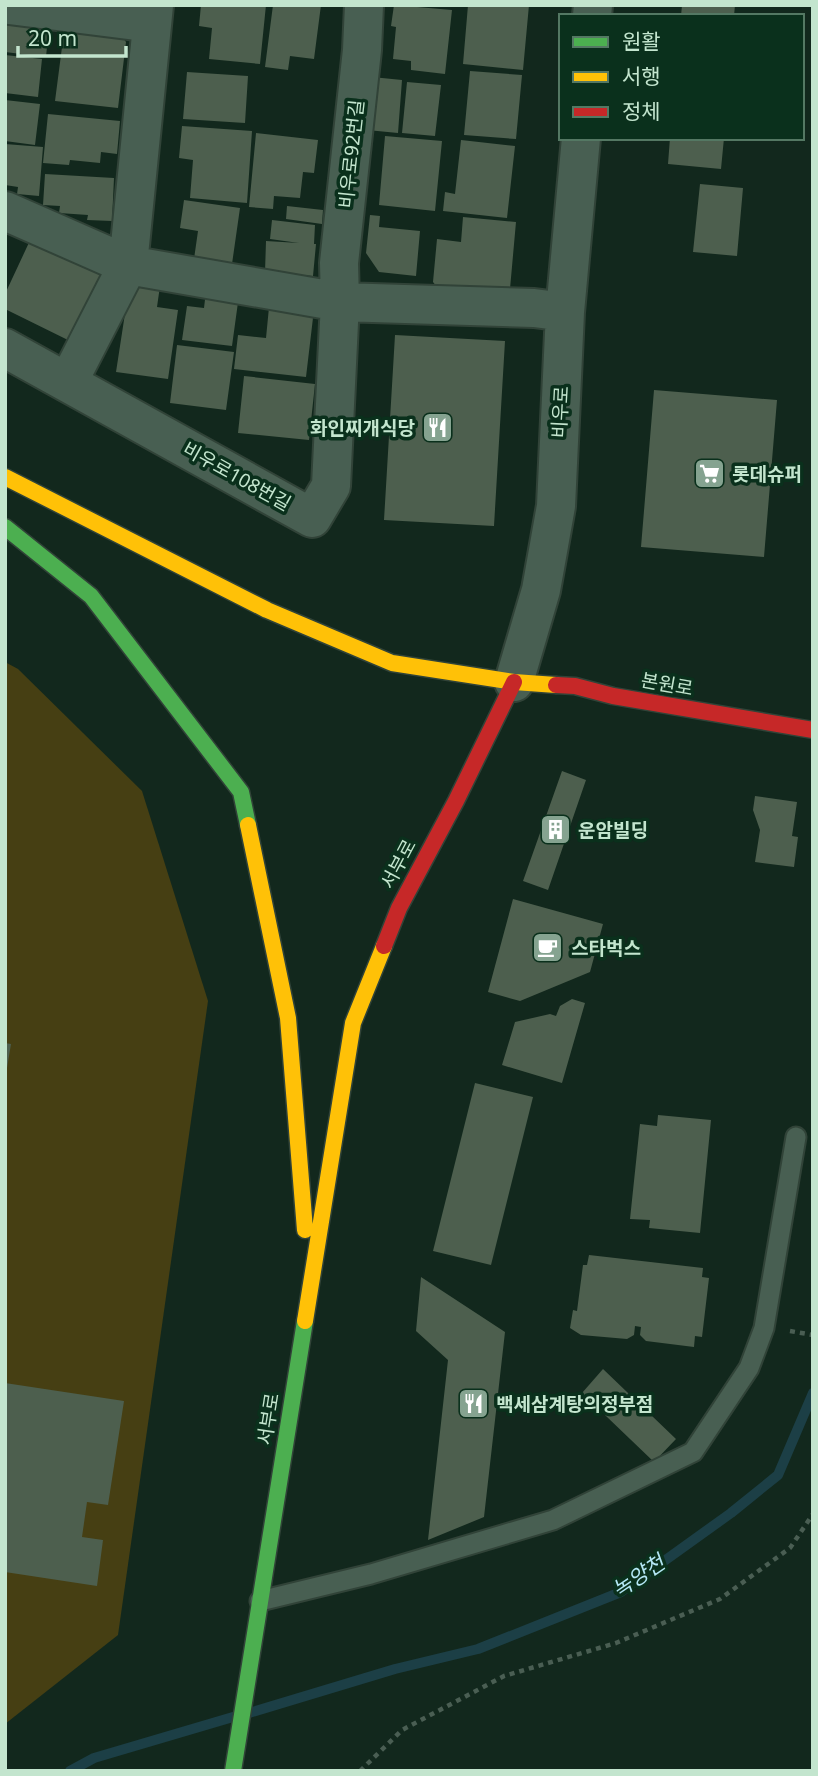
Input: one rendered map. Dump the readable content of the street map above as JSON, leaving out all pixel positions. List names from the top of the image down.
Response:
{
  "streets": {
    "street": [
      "비우로92번길",
      "비우로",
      "비우로108번길",
      "본원로",
      "서부로"
    ]
  },
  "crossings": [
    ["비우로92번길", "비우로108번길"],
    ["비우로", "본원로"],
    ["비우로", "서부로"],
    ["본원로", "서부로"]
  ],
  "water": ["녹양천"],
  "places": {
    "restaurant": ["화인찌개식당", "백세삼계탕의정부점"],
    "supermarket": ["롯데슈퍼"],
    "building": ["운암빌딩"],
    "cafe": ["스타벅스"]
  },
  "legend": ["원활", "서행", "정체"],
  "scale_bar": "20 m"
}
